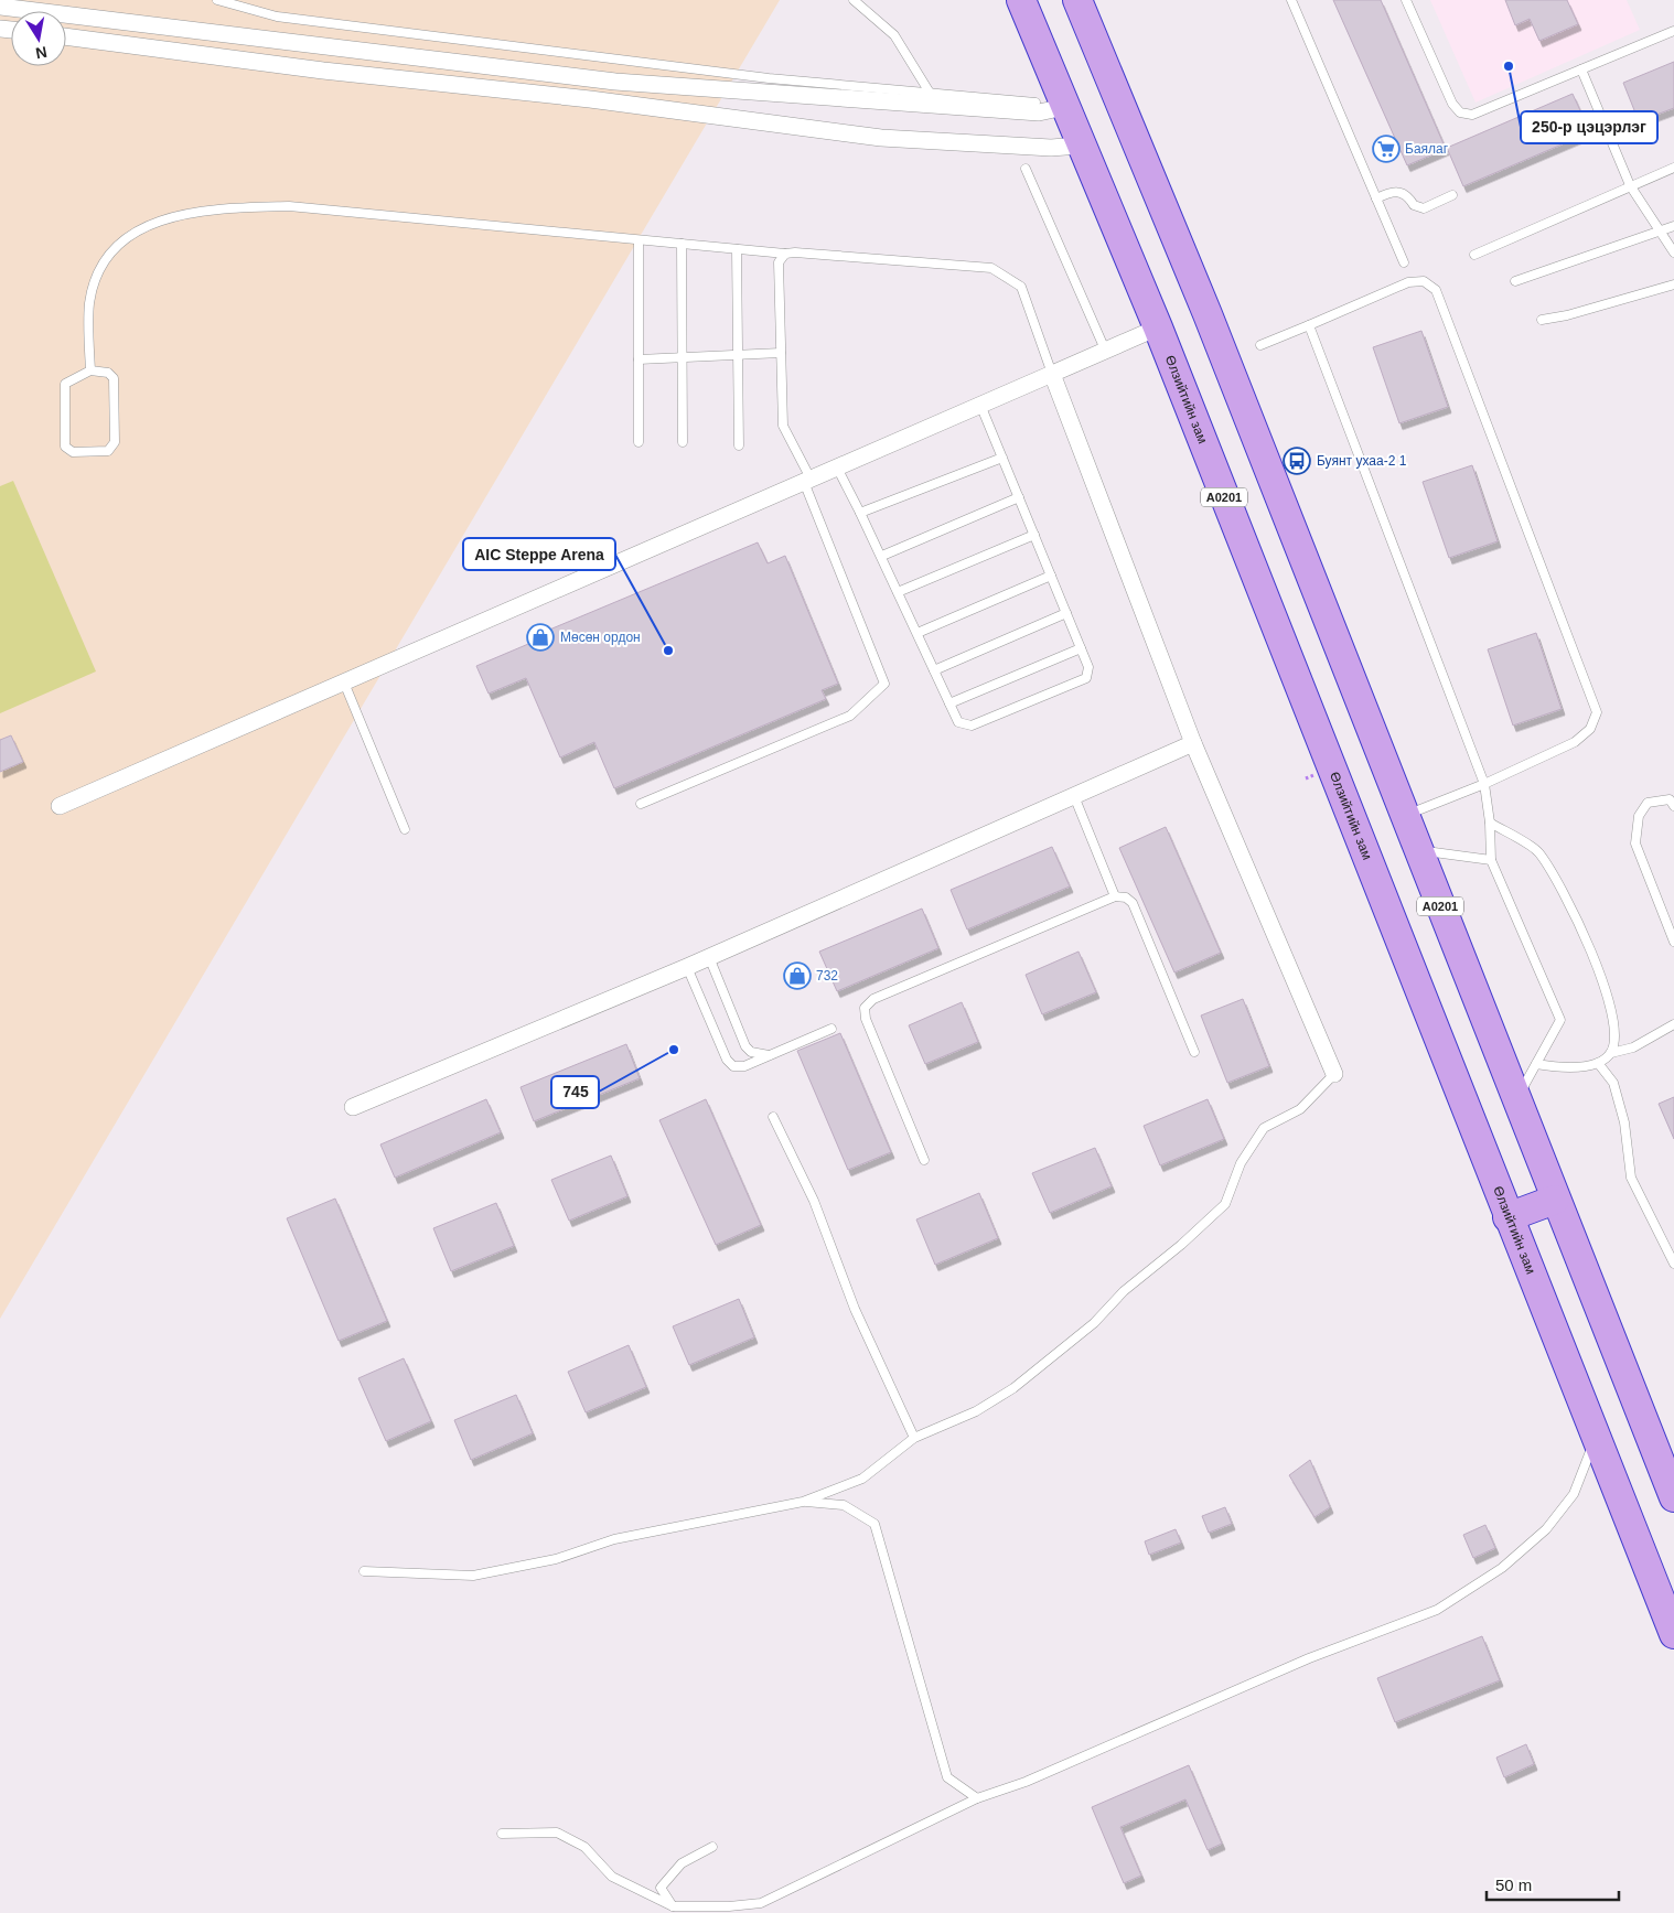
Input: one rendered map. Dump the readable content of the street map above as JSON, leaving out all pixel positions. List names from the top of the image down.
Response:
{
  "streets": {
    "highway": ["Өлзийтийн зам", "A0201"]
  },
  "places": {
    "other": ["250-р цэцэрлэг", "AIC Steppe Arena", "745"],
    "supermarket": ["Баялаг"],
    "bus stop": ["Буянт ухаа-2 1"],
    "shop": ["Мөсөн ордон", "732"]
  },
  "scale_bar": "50 m",
  "north": "bottom"
}
